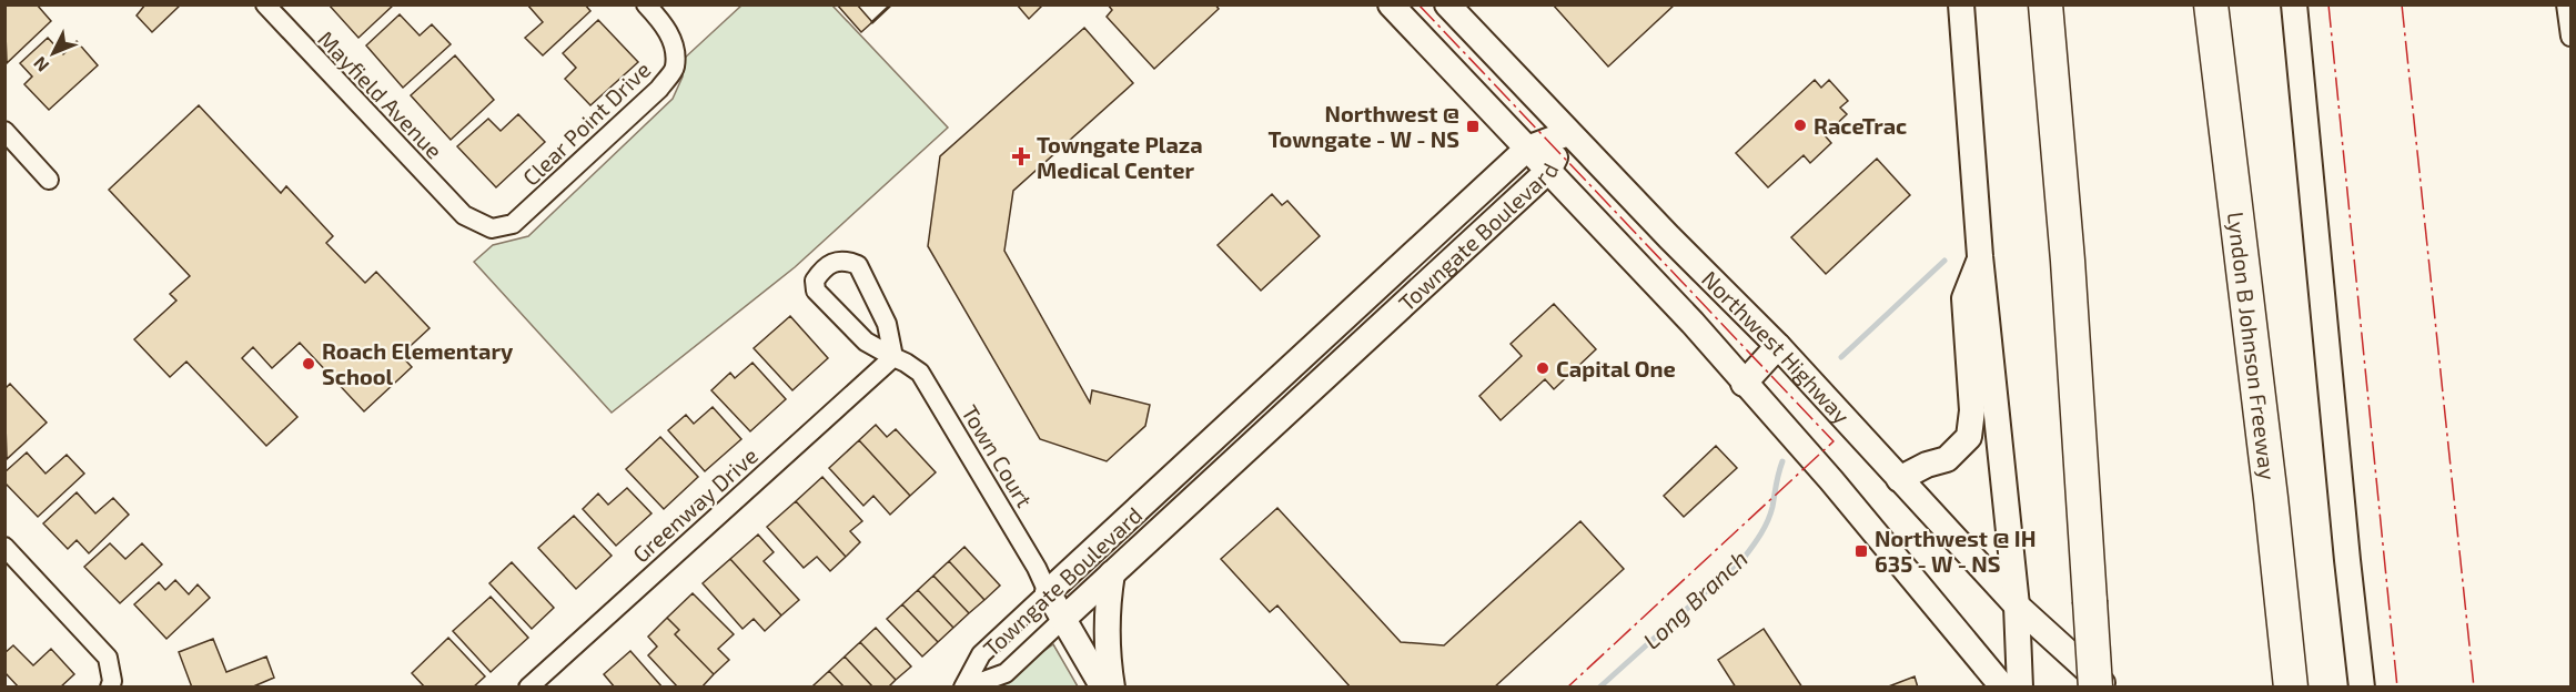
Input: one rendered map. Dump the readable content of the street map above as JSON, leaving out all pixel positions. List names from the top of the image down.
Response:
{
  "streets": {
    "highway": ["Lyndon B Johnson Freeway"],
    "main road": ["Towngate Boulevard", "Northwest Highway"],
    "street": [
      "Mayfield Avenue",
      "Clear Point Drive",
      "Town Court",
      "Greenway Drive"
    ]
  },
  "crossings": [
    ["Mayfield Avenue", "Clear Point Drive"],
    ["Towngate Boulevard", "Northwest Highway"],
    ["Towngate Boulevard", "Town Court"],
    ["Town Court", "Greenway Drive"]
  ],
  "water": ["Long Branch"],
  "places": {
    "other": ["RaceTrac", "Roach Elementary School", "Capital One"],
    "transit": ["Northwest @ Towngate - W - NS", "Northwest @ IH 635 - W - NS"],
    "health": ["Towngate Plaza Medical Center"]
  },
  "north": "bottom left"
}
